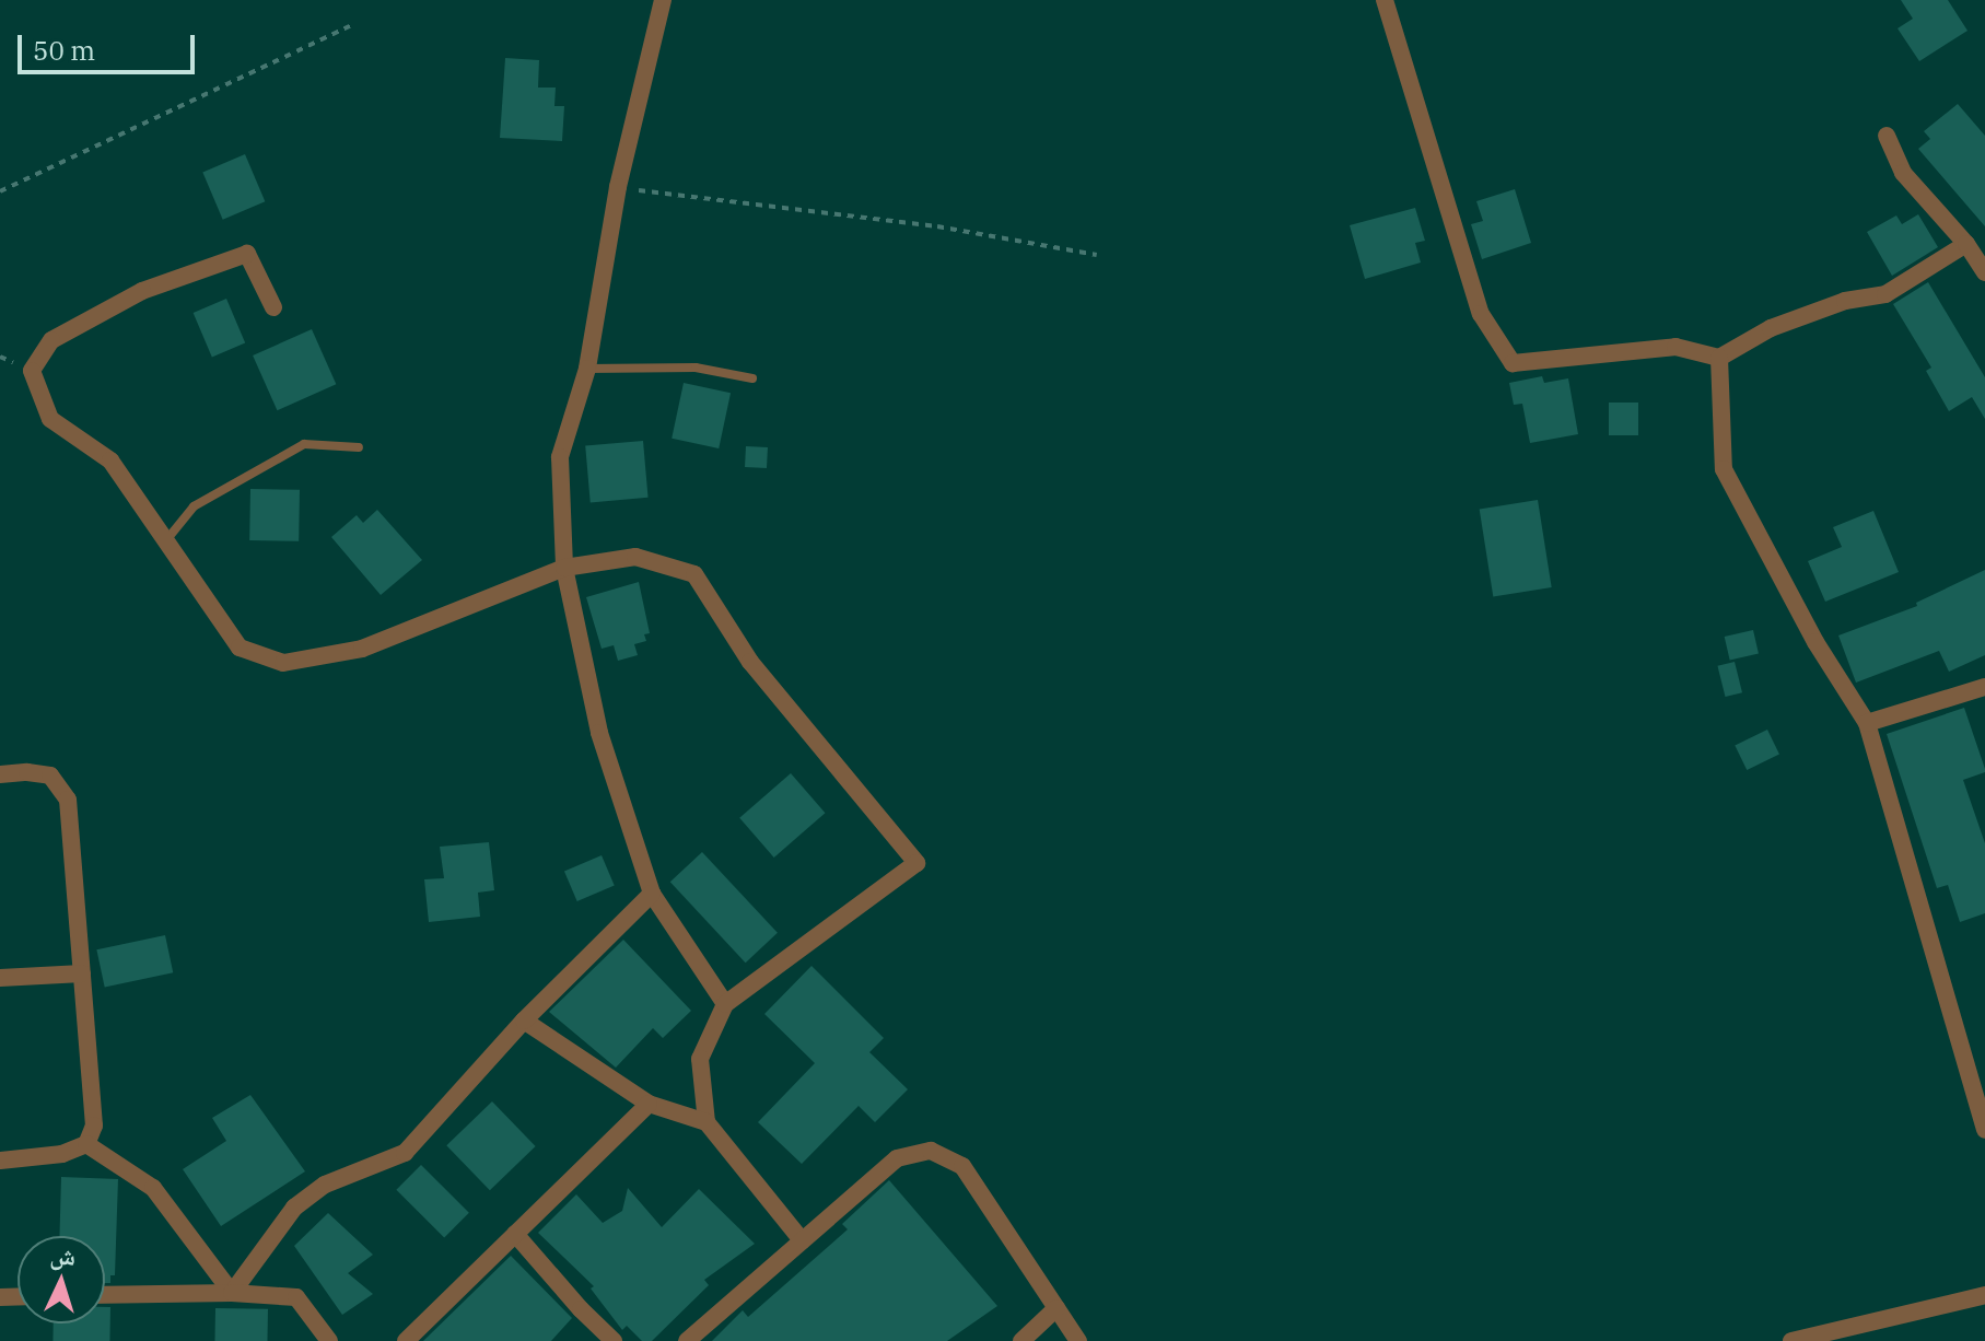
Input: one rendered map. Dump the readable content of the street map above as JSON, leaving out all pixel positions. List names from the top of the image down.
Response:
{
  "scale_bar": "50 m",
  "north": "top"
}
